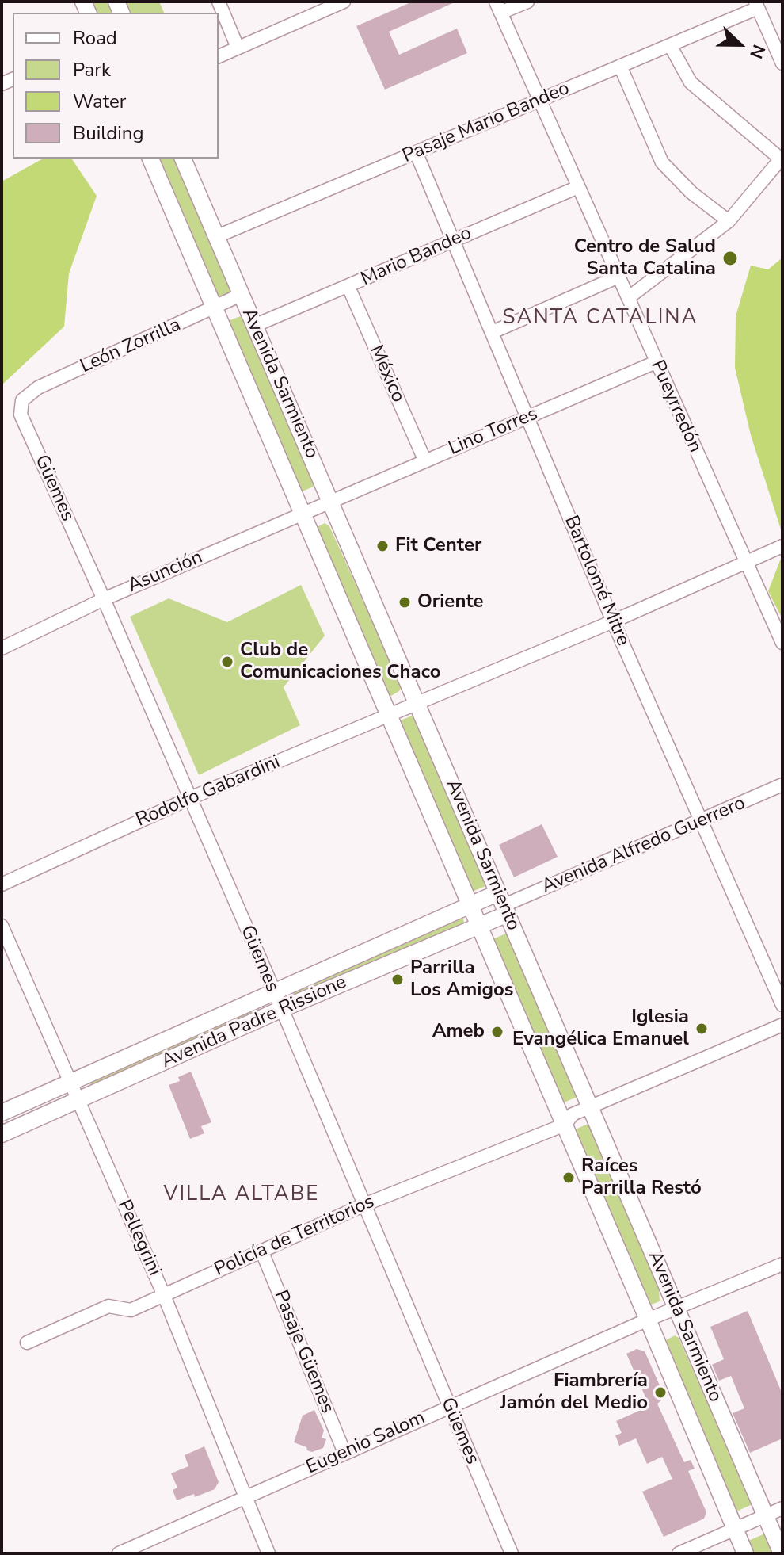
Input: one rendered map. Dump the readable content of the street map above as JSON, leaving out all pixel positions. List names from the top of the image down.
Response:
{
  "streets": {
    "main road": ["Avenida Sarmiento", "Avenida Padre Rissione"],
    "street": [
      "Pasaje Mario Bandeo",
      "Mario Bandeo",
      "León Zorrilla",
      "México",
      "Pueyrredón",
      "Lino Torres",
      "Güemes",
      "Asunción",
      "Bartolomé Mitre",
      "Rodolfo Gabardini",
      "Avenida Alfredo Guerrero",
      "Policía de Territorios",
      "Pellegrini",
      "Pasaje Güemes",
      "Eugenio Salom"
    ]
  },
  "crossings": [
    ["Pasaje Mario Bandeo", "Avenida Sarmiento"],
    ["Pasaje Mario Bandeo", "Pueyrredón"],
    ["Pasaje Mario Bandeo", "Bartolomé Mitre"],
    ["Mario Bandeo", "México"],
    ["Mario Bandeo", "Avenida Sarmiento"],
    ["Mario Bandeo", "Pueyrredón"],
    ["Mario Bandeo", "Bartolomé Mitre"],
    ["León Zorrilla", "Avenida Sarmiento"],
    ["León Zorrilla", "Güemes"],
    ["México", "Lino Torres"],
    ["Avenida Sarmiento", "Lino Torres"],
    ["Avenida Sarmiento", "Asunción"],
    ["Avenida Sarmiento", "Rodolfo Gabardini"],
    ["Avenida Sarmiento", "Avenida Alfredo Guerrero"],
    ["Avenida Sarmiento", "Avenida Padre Rissione"],
    ["Avenida Sarmiento", "Policía de Territorios"],
    ["Avenida Sarmiento", "Eugenio Salom"],
    ["Pueyrredón", "Lino Torres"],
    ["Pueyrredón", "Rodolfo Gabardini"],
    ["Lino Torres", "Asunción"],
    ["Lino Torres", "Bartolomé Mitre"],
    ["Güemes", "Asunción"],
    ["Güemes", "Rodolfo Gabardini"],
    ["Güemes", "Avenida Padre Rissione"],
    ["Güemes", "Policía de Territorios"],
    ["Güemes", "Eugenio Salom"],
    ["Bartolomé Mitre", "Rodolfo Gabardini"],
    ["Bartolomé Mitre", "Avenida Alfredo Guerrero"],
    ["Avenida Alfredo Guerrero", "Avenida Padre Rissione"],
    ["Avenida Padre Rissione", "Pellegrini"],
    ["Policía de Territorios", "Pellegrini"],
    ["Policía de Territorios", "Pasaje Güemes"],
    ["Pellegrini", "Eugenio Salom"],
    ["Pasaje Güemes", "Eugenio Salom"]
  ],
  "districts": ["SANTA CATALINA", "VILLA ALTABE"],
  "places": [
    "Centro de Salud Santa Catalina",
    "Fit Center",
    "Oriente",
    "Club de Comunicaciones Chaco",
    "Parrilla Los Amigos",
    "Iglesia Evangélica Emanuel",
    "Ameb",
    "Raíces Parrilla Restó",
    "Fiambrería Jamón del Medio"
  ],
  "legend": [
    "Road",
    "Park",
    "Water",
    "Building"
  ],
  "north": "right"
}
